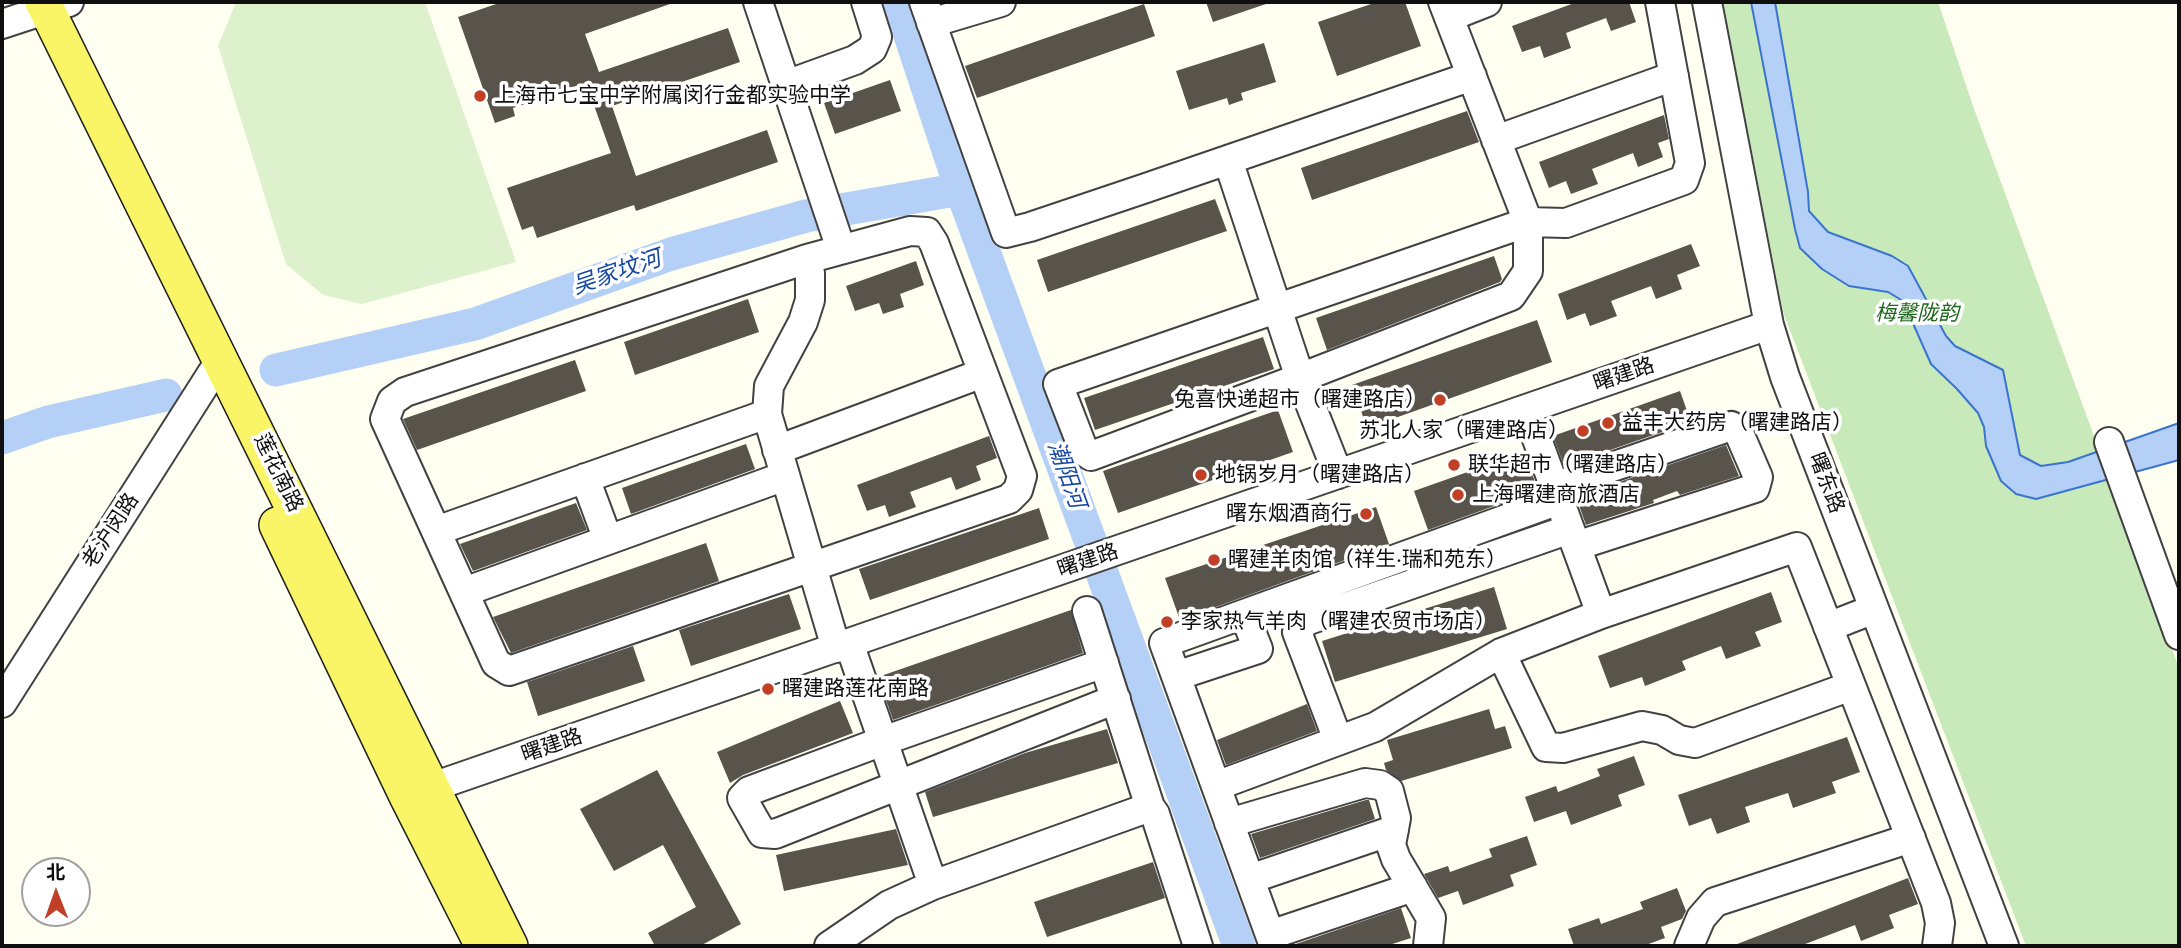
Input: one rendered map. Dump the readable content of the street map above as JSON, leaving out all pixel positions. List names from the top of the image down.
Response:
{
  "streets": {
    "main road": ["莲花南路"],
    "street": ["曙建路", "曙东路", "老沪闵路"]
  },
  "crossings": [
    ["曙建路", "莲花南路"],
    ["曙建路", "曙东路"],
    ["莲花南路", "老沪闵路"]
  ],
  "water": ["吴家坟河", "潮阳河"],
  "parks": ["梅馨陇韵"],
  "places": [
    "上海市七宝中学附属闵行金都实验中学",
    "兔喜快递超市（曙建路店）",
    "益丰大药房（曙建路店）",
    "苏北人家（曙建路店）",
    "联华超市（曙建路店）",
    "地锅岁月（曙建路店）",
    "上海曙建商旅酒店",
    "曙东烟酒商行",
    "曙建羊肉馆（祥生·瑞和苑东）",
    "李家热气羊肉（曙建农贸市场店）",
    "曙建路莲花南路"
  ],
  "north": "top"
}
